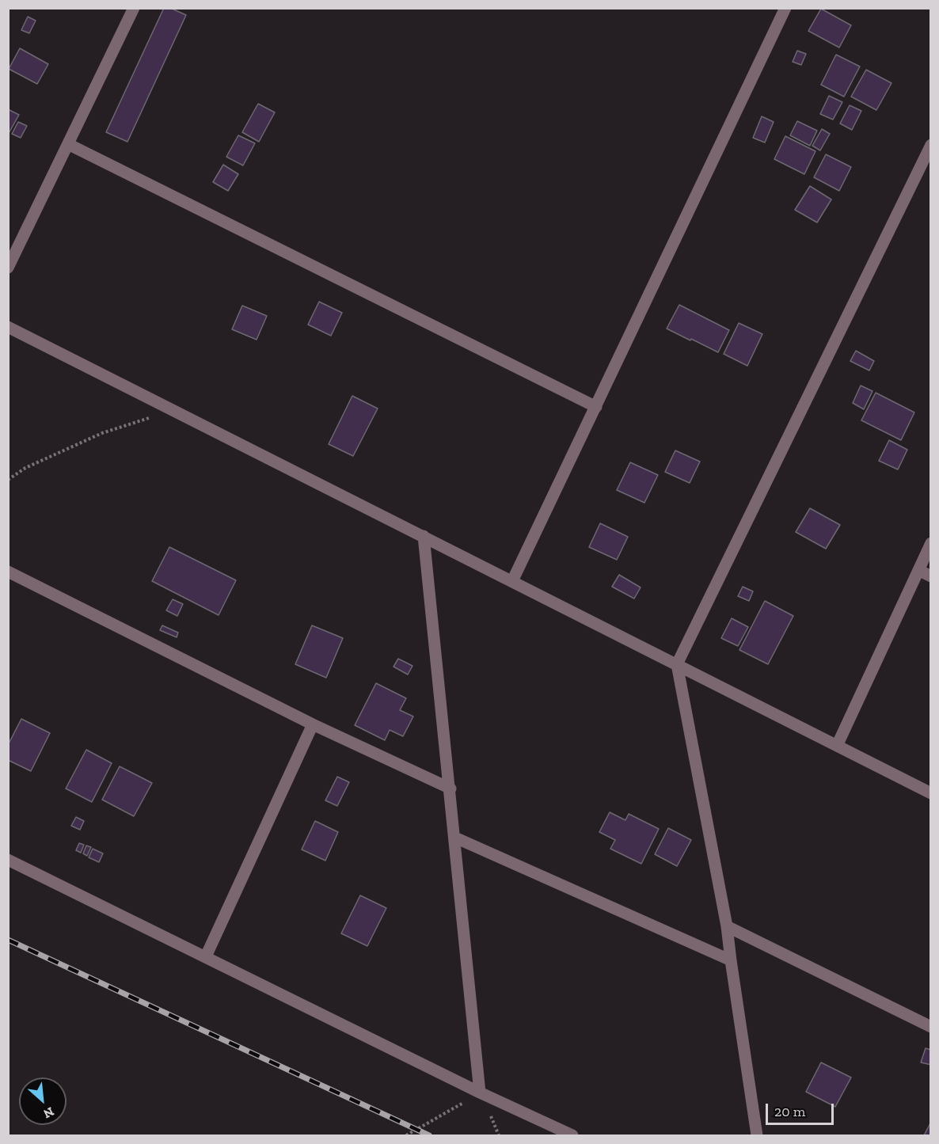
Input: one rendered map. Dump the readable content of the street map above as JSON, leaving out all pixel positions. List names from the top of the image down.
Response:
{
  "scale_bar": "20 m",
  "north": "bottom right"
}
